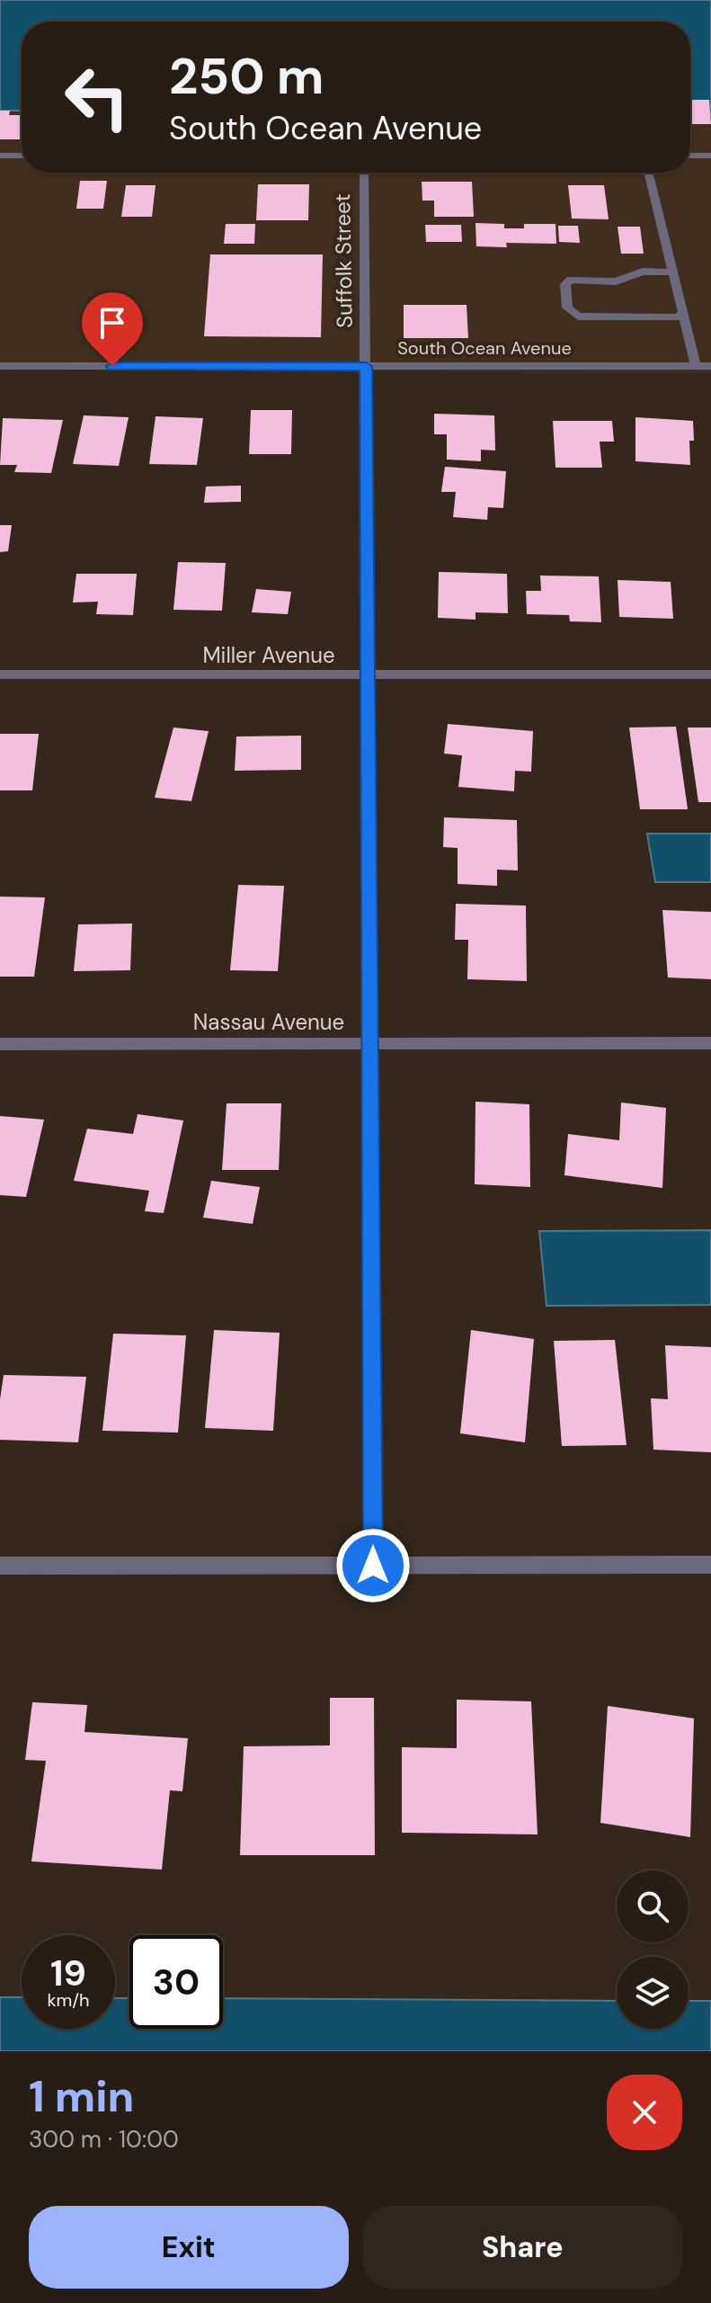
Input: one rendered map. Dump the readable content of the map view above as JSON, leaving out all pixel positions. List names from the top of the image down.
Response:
{
  "streets": {
    "street": [
      "Suffolk Street",
      "South Ocean Avenue",
      "Miller Avenue",
      "Nassau Avenue"
    ]
  },
  "crossings": [
    ["Suffolk Street", "South Ocean Avenue"],
    ["Suffolk Street", "Miller Avenue"],
    ["Suffolk Street", "Nassau Avenue"]
  ],
  "page": {
    "turn": ["250 m", "South Ocean Avenue"],
    "speed": "19 km/h",
    "limit": "30",
    "heading": ["1 min", "300 m · 10:00"],
    "buttons": ["Exit", "Share"]
  }
}
